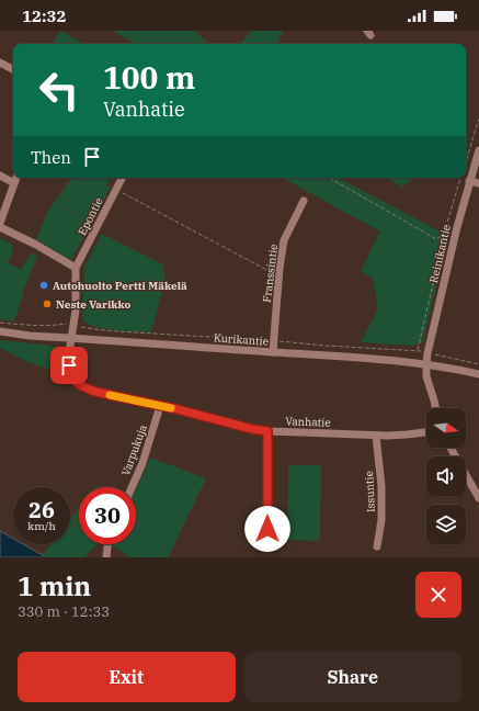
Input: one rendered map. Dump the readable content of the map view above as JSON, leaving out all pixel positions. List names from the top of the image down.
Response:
{
  "streets": {
    "street": [
      "Epontie",
      "Reinikantie",
      "Franssintie",
      "Kurikantie",
      "Vanhatie",
      "Varpukuja",
      "Issuntie"
    ]
  },
  "crossings": [
    ["Epontie", "Vanhatie"],
    ["Reinikantie", "Kurikantie"],
    ["Franssintie", "Kurikantie"],
    ["Kurikantie", "Vanhatie"],
    ["Vanhatie", "Varpukuja"],
    ["Vanhatie", "Issuntie"]
  ],
  "places": ["Autohuolto Pertti Mäkelä", "Neste Varikko"],
  "north": "right",
  "page": {
    "status": "12:32",
    "turn": ["100 m", "Vanhatie"],
    "then": "Then",
    "speed": "26 km/h",
    "limit": "30",
    "heading": ["1 min", "330 m · 12:33"],
    "buttons": ["Exit", "Share"]
  }
}
